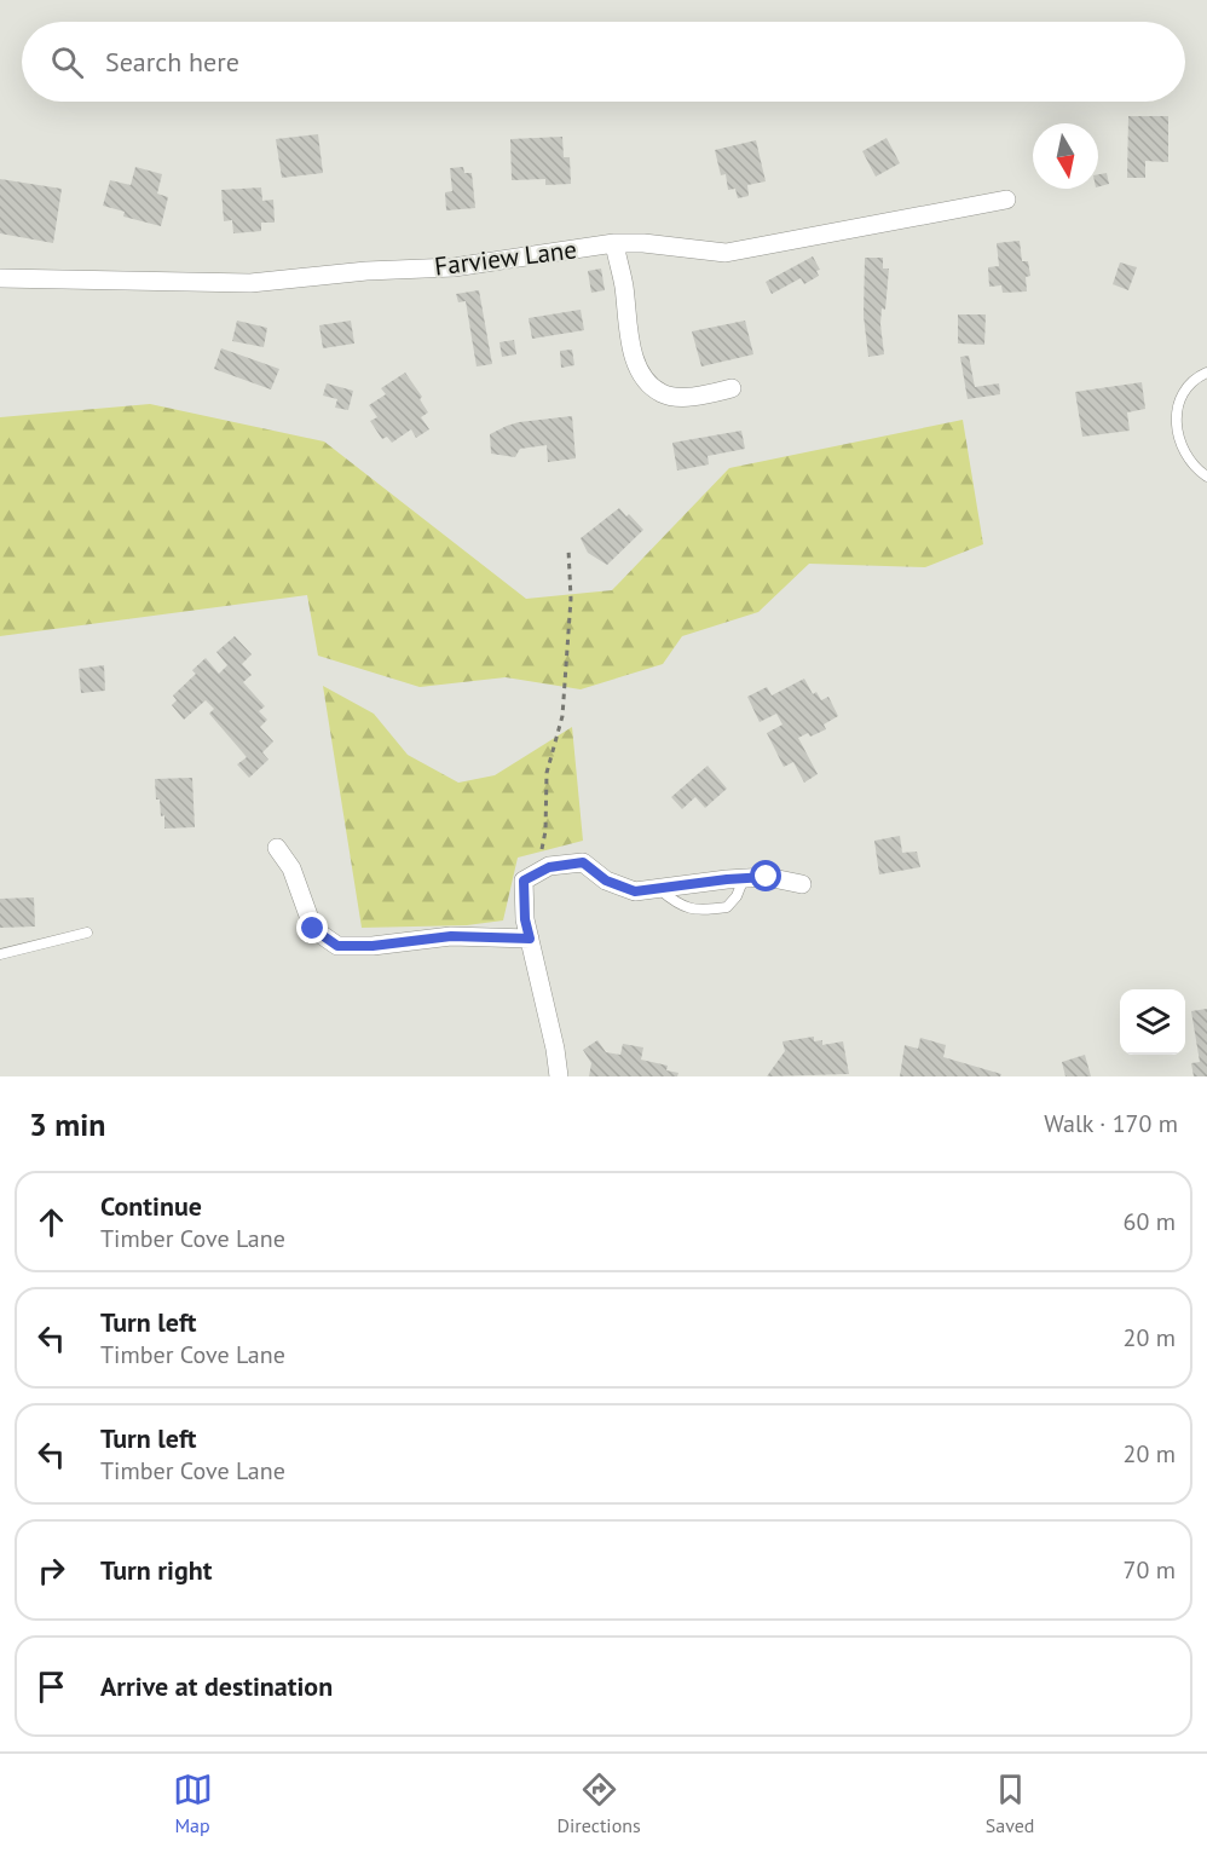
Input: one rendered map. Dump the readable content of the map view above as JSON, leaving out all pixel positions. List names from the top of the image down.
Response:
{
  "streets": {
    "street": ["Farview Lane"]
  },
  "north": "bottom",
  "page": {
    "search": "Search here",
    "heading": ["3 min", "Walk · 170 m"],
    "list": [
      ["Continue", "Timber Cove Lane", "60 m"],
      ["Turn left", "Timber Cove Lane", "20 m"],
      ["Turn left", "Timber Cove Lane", "20 m"],
      ["Turn right", "70 m"],
      "Arrive at destination"
    ],
    "nav": ["Map", "Directions", "Saved"]
  }
}
